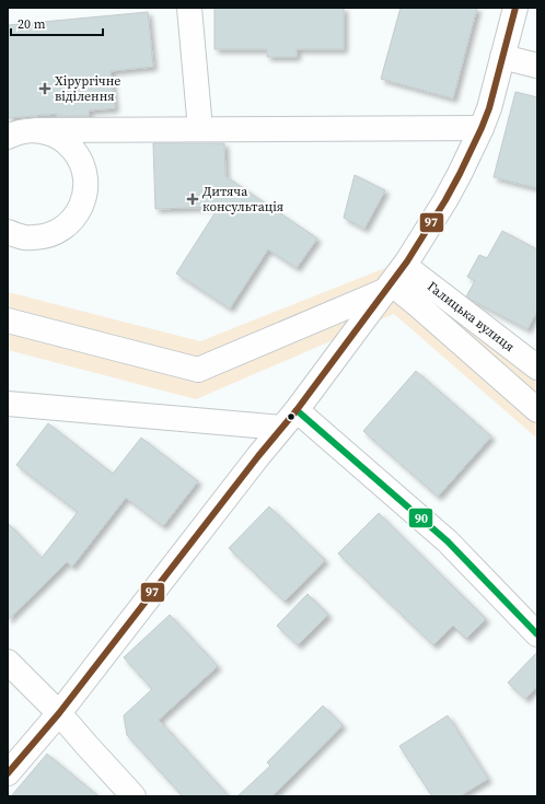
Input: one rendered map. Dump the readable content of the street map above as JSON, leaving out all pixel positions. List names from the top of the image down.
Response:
{
  "streets": {
    "street": ["Галицька вулиця"]
  },
  "places": {
    "health": ["Хірургічне віділення", "Дитяча консультація"]
  },
  "lines": ["transit line 97", "transit line 90"],
  "scale_bar": "20 m"
}
